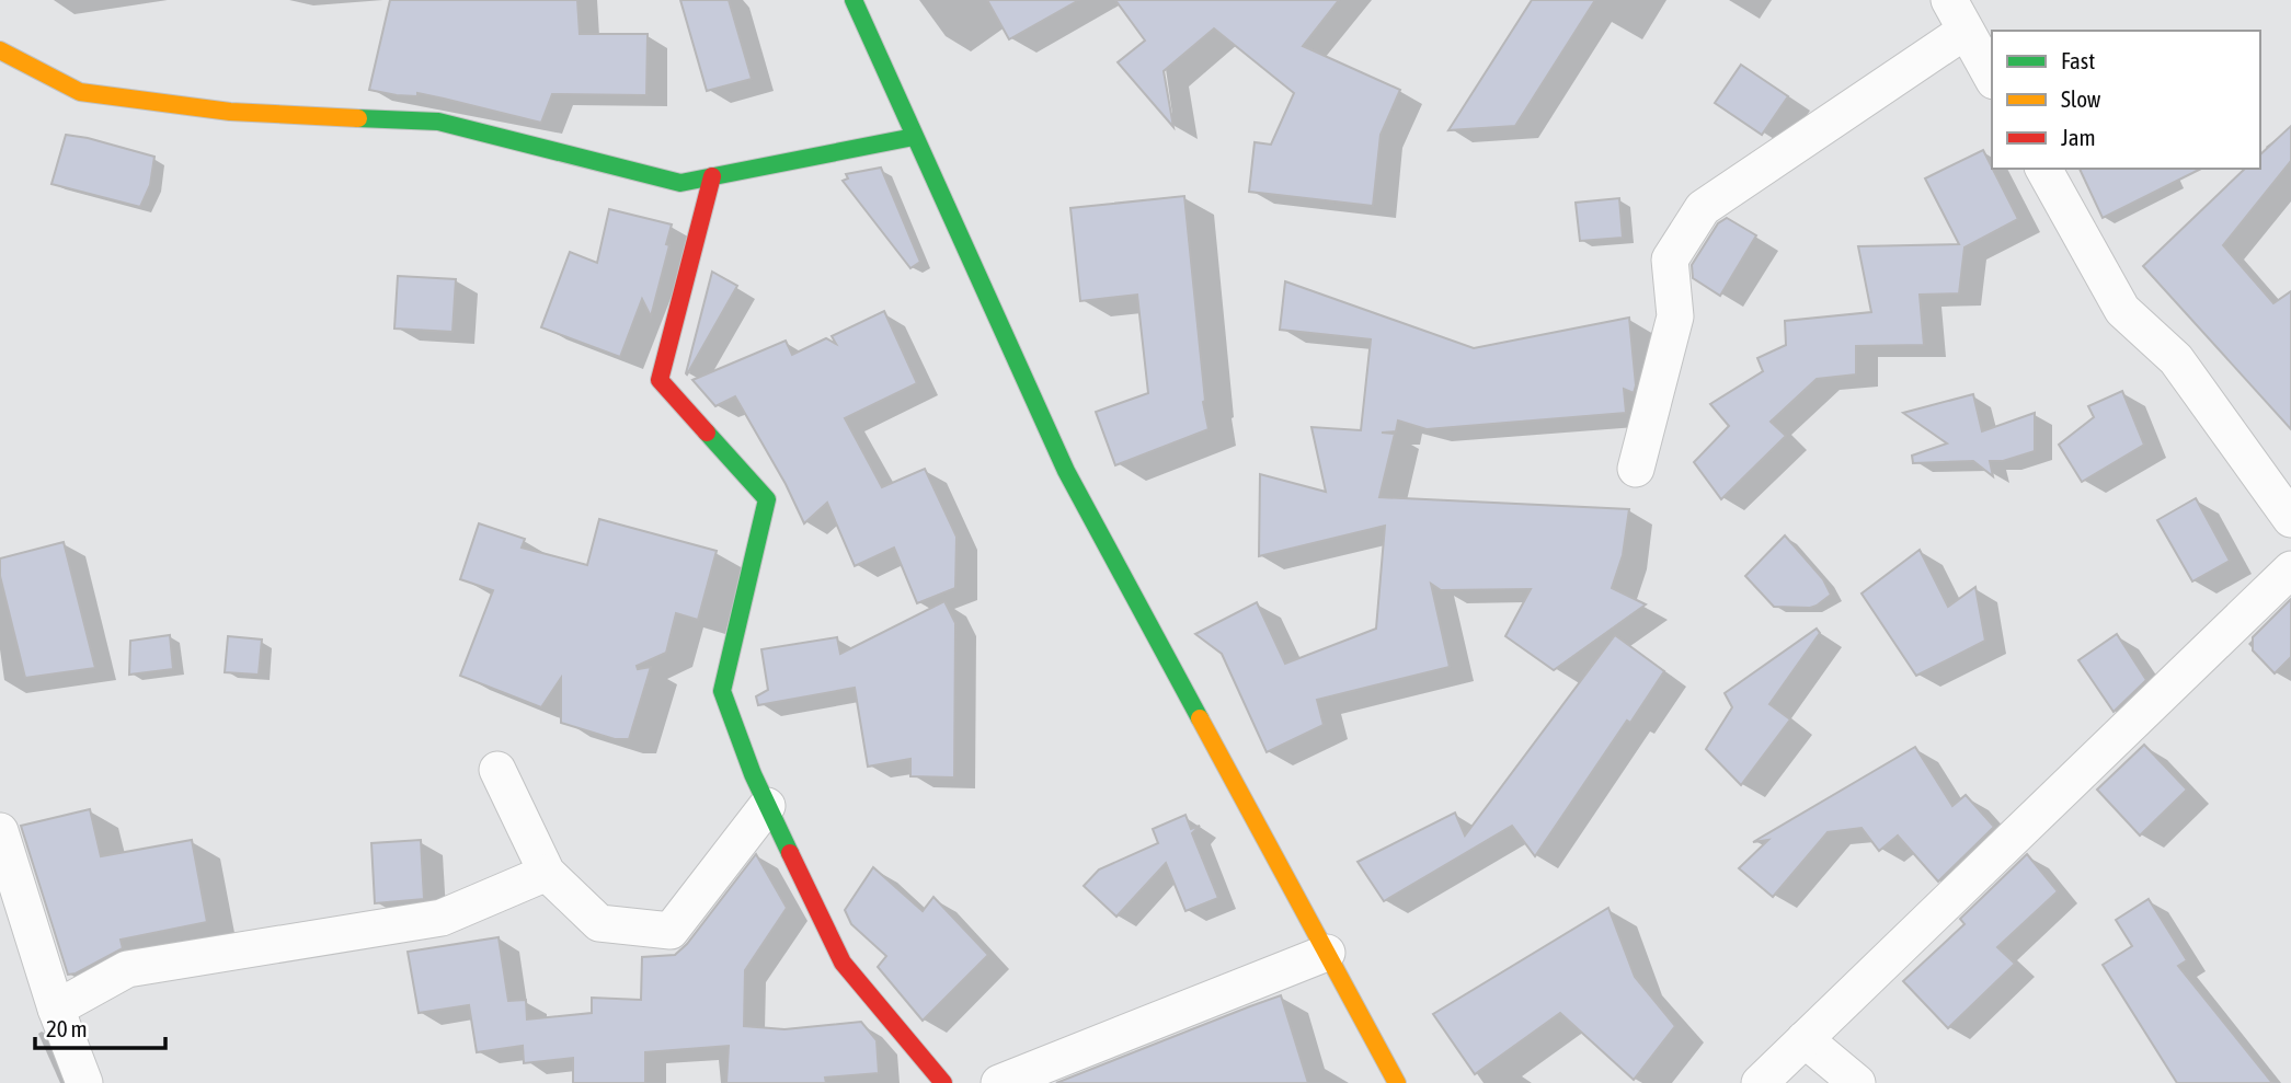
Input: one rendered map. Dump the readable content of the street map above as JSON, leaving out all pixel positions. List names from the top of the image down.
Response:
{
  "legend": ["Fast", "Slow", "Jam"],
  "scale_bar": "20 m"
}
